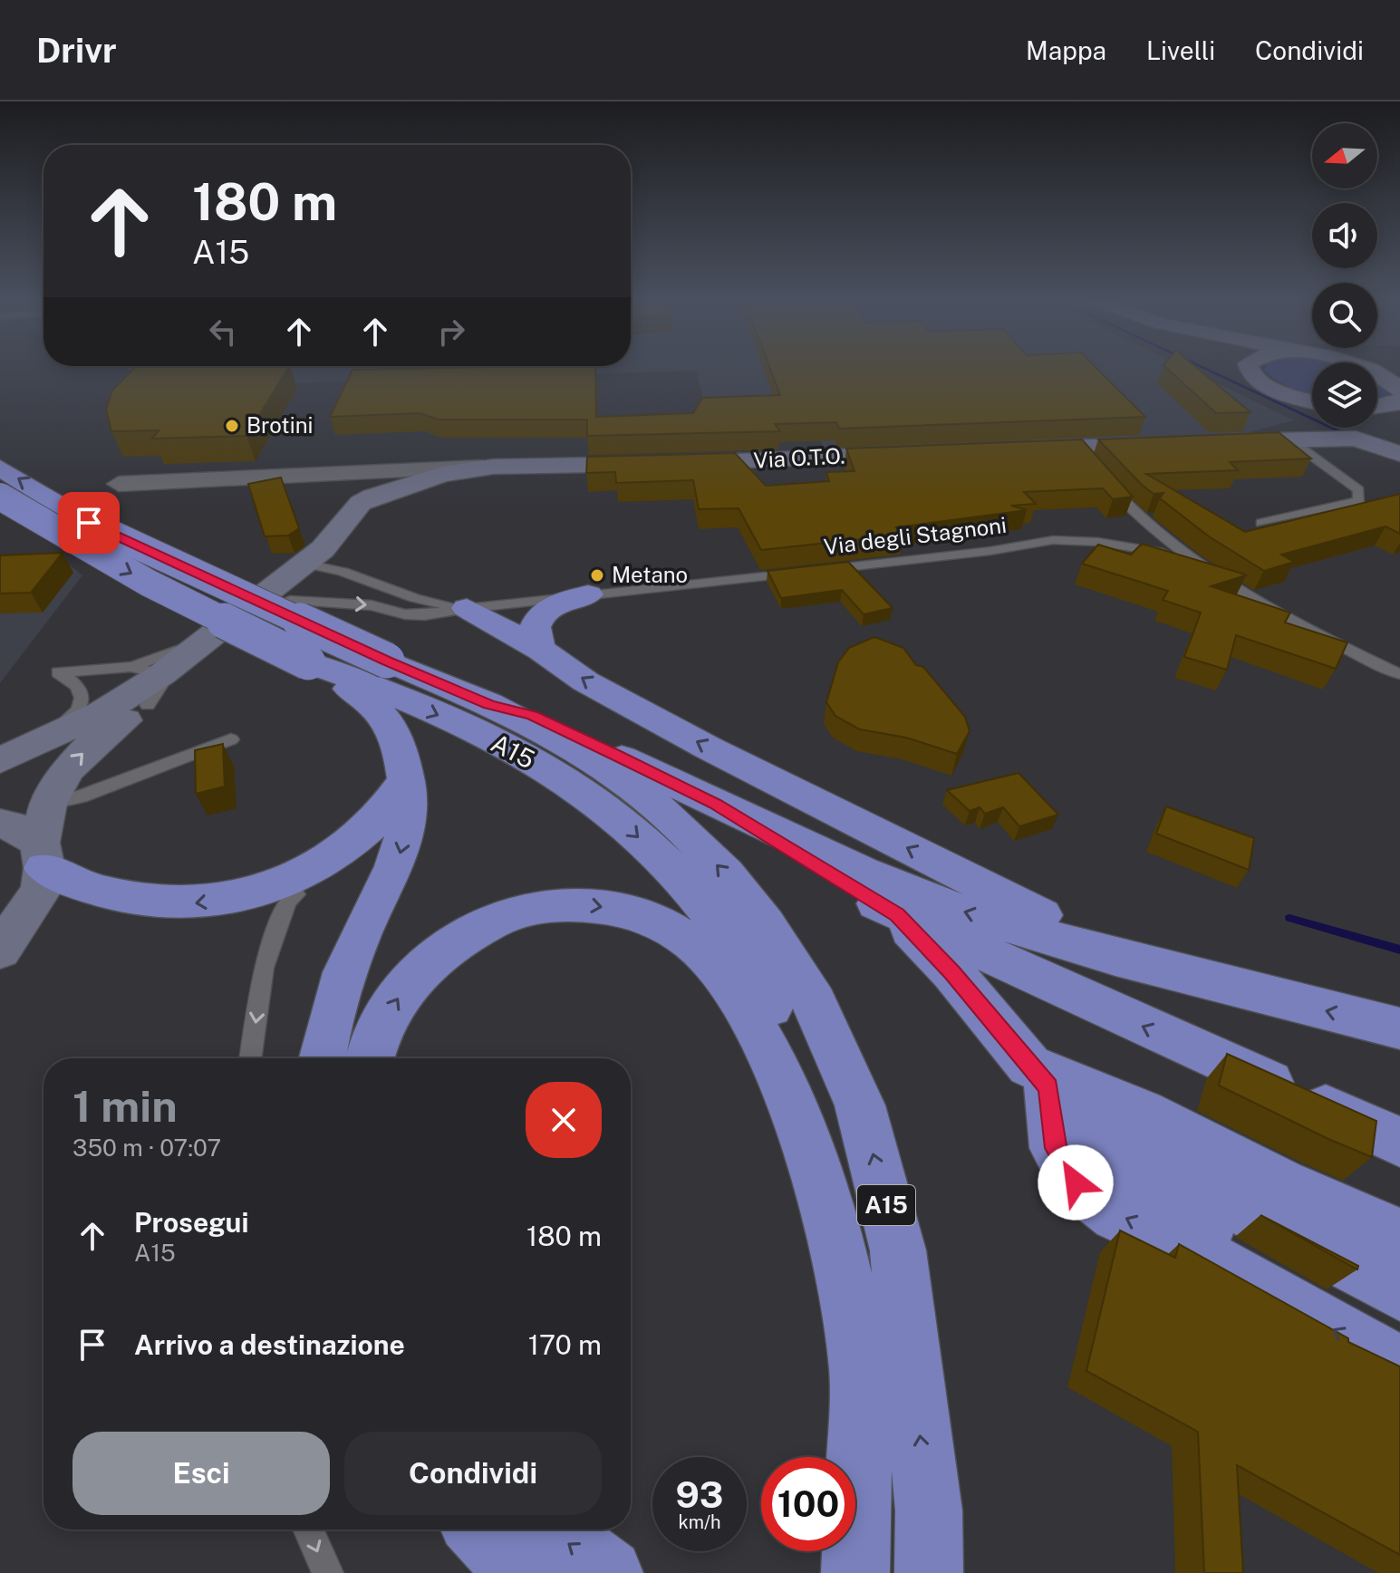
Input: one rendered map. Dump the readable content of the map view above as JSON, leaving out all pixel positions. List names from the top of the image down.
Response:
{
  "streets": {
    "highway": ["A15"],
    "street": ["Via O.T.O."],
    "lane": ["Via degli Stagnoni"]
  },
  "places": ["Brotini", "Metano"],
  "north": "left",
  "page": {
    "header": "Drivr",
    "nav": ["Mappa", "Livelli", "Condividi"],
    "turn": ["180 m", "A15"],
    "heading": ["1 min", "350 m · 07:07"],
    "list": [
      {
        "name": "Prosegui",
        "note": "A15",
        "value": "180 m"
      },
      {
        "name": "Arrivo a destinazione",
        "value": "170 m"
      }
    ],
    "buttons": ["Esci", "Condividi"],
    "speed": "93 km/h",
    "limit": "100"
  }
}
